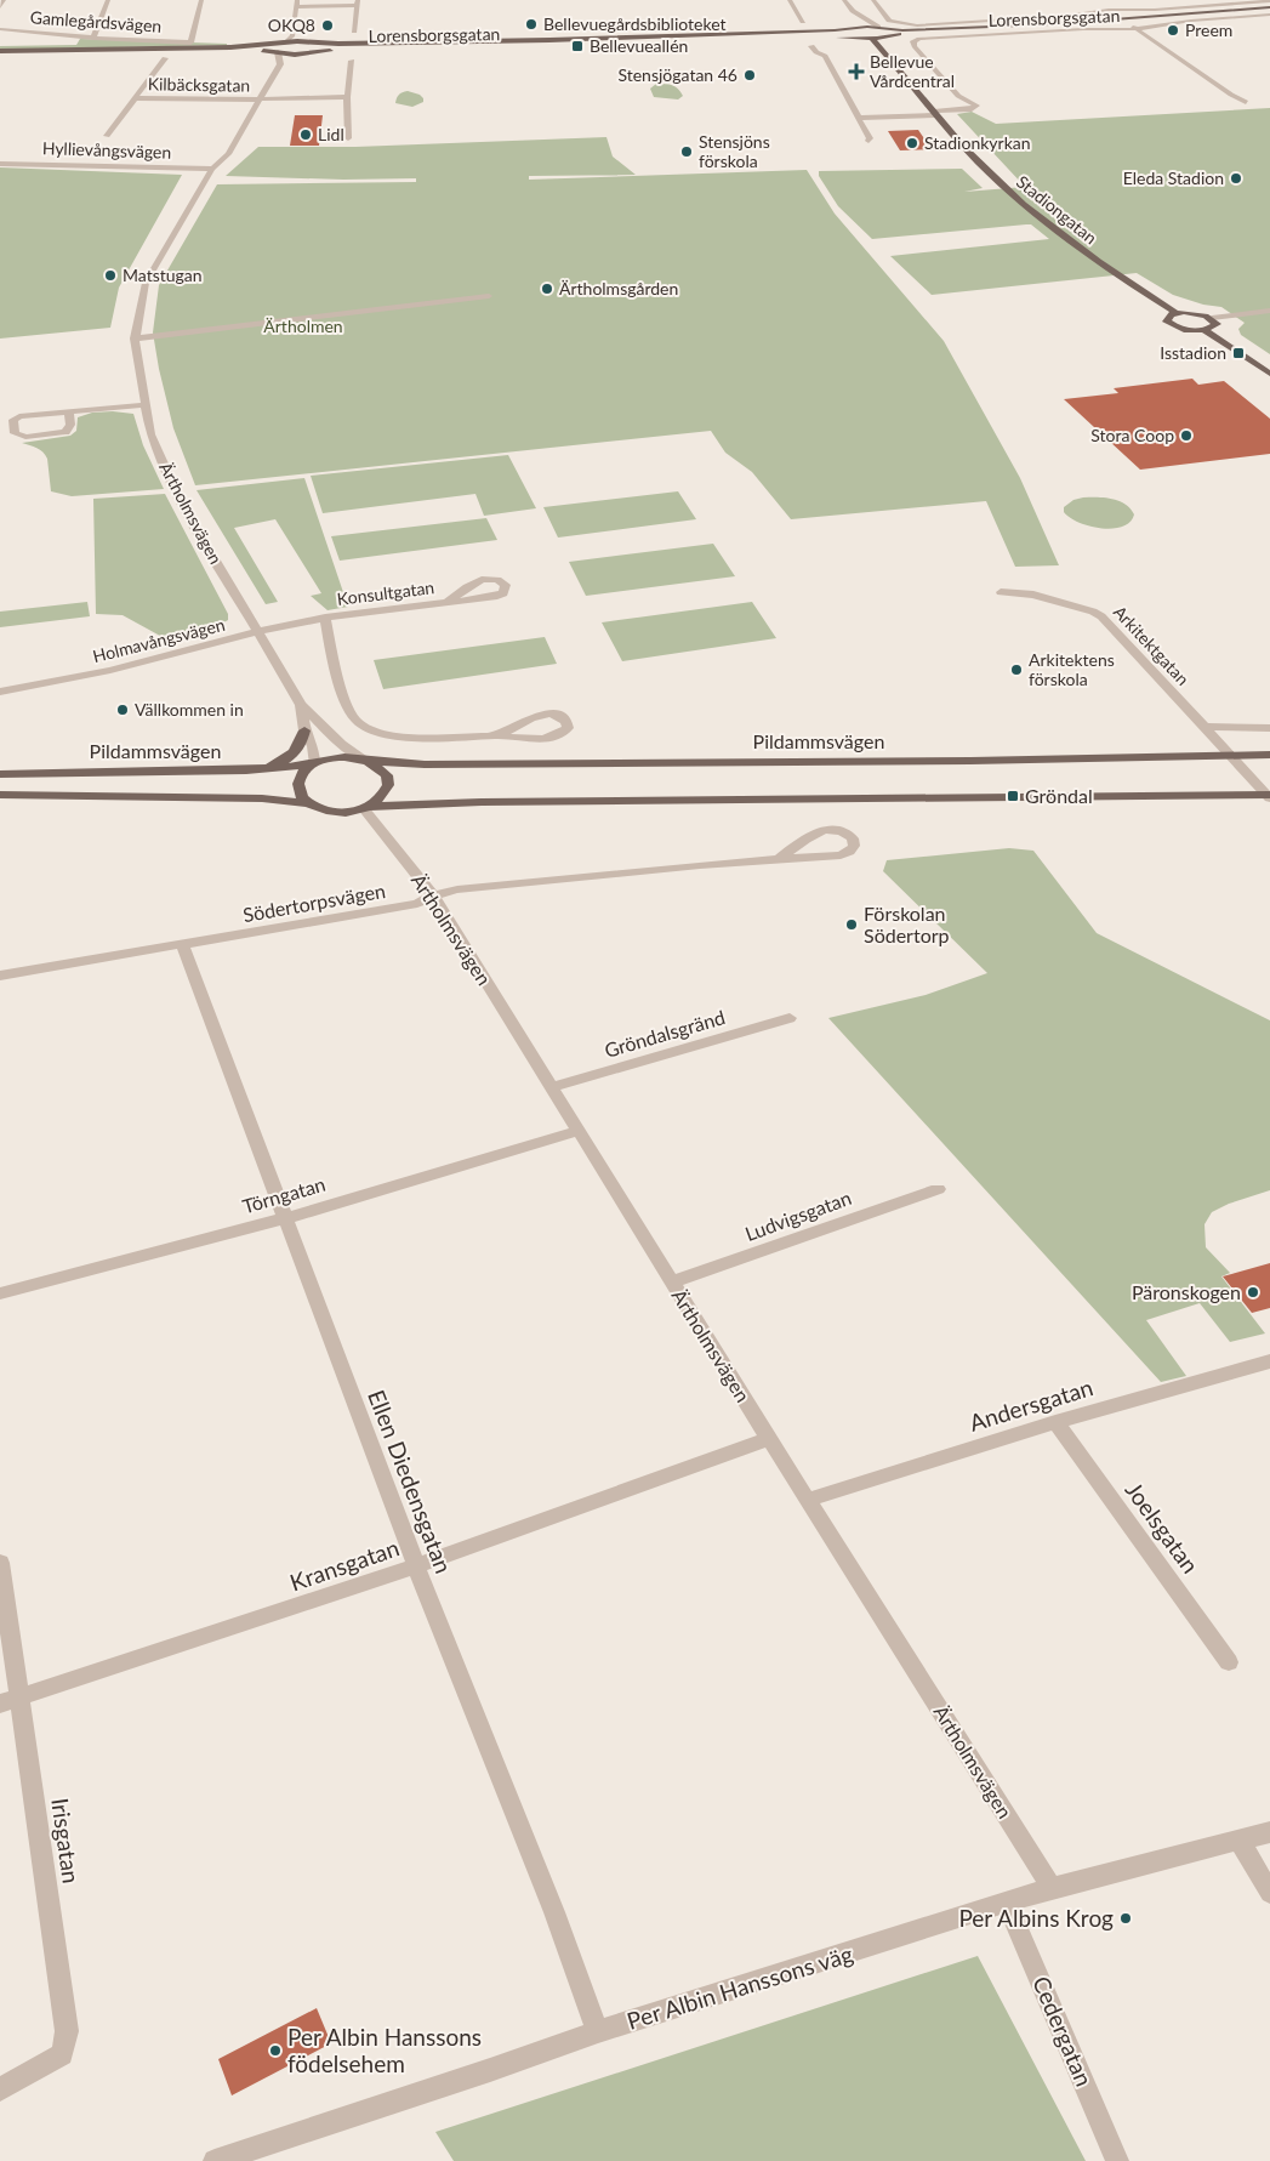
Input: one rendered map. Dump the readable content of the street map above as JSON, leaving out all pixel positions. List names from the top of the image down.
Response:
{
  "streets": {
    "main road": [
      "Lorensborgsgatan",
      "Stadiongatan",
      "Ärtholmsvägen",
      "Pildammsvägen"
    ],
    "street": [
      "Gamlegårdsvägen",
      "Kilbäcksgatan",
      "Hyllievångsvägen",
      "Konsultgatan",
      "Holmavångsvägen",
      "Arkitektgatan",
      "Södertorpsvägen",
      "Gröndalsgränd",
      "Törngatan",
      "Ludvigsgatan",
      "Andersgatan",
      "Ellen Diedensgatan",
      "Joelsgatan",
      "Kransgatan",
      "Irisgatan",
      "Per Albin Hanssons väg",
      "Cedergatan"
    ]
  },
  "crossings": [
    ["Lorensborgsgatan", "Stadiongatan"],
    ["Lorensborgsgatan", "Ärtholmsvägen"],
    ["Kilbäcksgatan", "Ärtholmsvägen"],
    ["Hyllievångsvägen", "Ärtholmsvägen"],
    ["Ärtholmsvägen", "Holmavångsvägen"],
    ["Ärtholmsvägen", "Pildammsvägen"],
    ["Ärtholmsvägen", "Södertorpsvägen"],
    ["Ärtholmsvägen", "Gröndalsgränd"],
    ["Ärtholmsvägen", "Törngatan"],
    ["Ärtholmsvägen", "Ludvigsgatan"],
    ["Ärtholmsvägen", "Andersgatan"],
    ["Ärtholmsvägen", "Kransgatan"],
    ["Ärtholmsvägen", "Per Albin Hanssons väg"],
    ["Konsultgatan", "Holmavångsvägen"],
    ["Arkitektgatan", "Pildammsvägen"],
    ["Södertorpsvägen", "Ellen Diedensgatan"],
    ["Törngatan", "Ellen Diedensgatan"],
    ["Andersgatan", "Joelsgatan"],
    ["Ellen Diedensgatan", "Kransgatan"],
    ["Ellen Diedensgatan", "Per Albin Hanssons väg"],
    ["Kransgatan", "Irisgatan"],
    ["Per Albin Hanssons väg", "Cedergatan"]
  ],
  "parks": ["Ärtholmen"],
  "places": {
    "other": [
      "Bellevuegårdsbiblioteket",
      "OKQ8",
      "Preem",
      "Stensjögatan 46",
      "Lidl",
      "Stadionkyrkan",
      "Stensjöns förskola",
      "Eleda Stadion",
      "Matstugan",
      "Ärtholmsgården",
      "Stora Coop",
      "Arkitektens förskola",
      "Vällkommen in",
      "Förskolan Södertorp",
      "Päronskogen",
      "Per Albins Krog",
      "Per Albin Hanssons födelsehem"
    ],
    "transit": ["Bellevueallén", "Isstadion", "Gröndal"],
    "health": ["Bellevue Vårdcentral"]
  }
}
